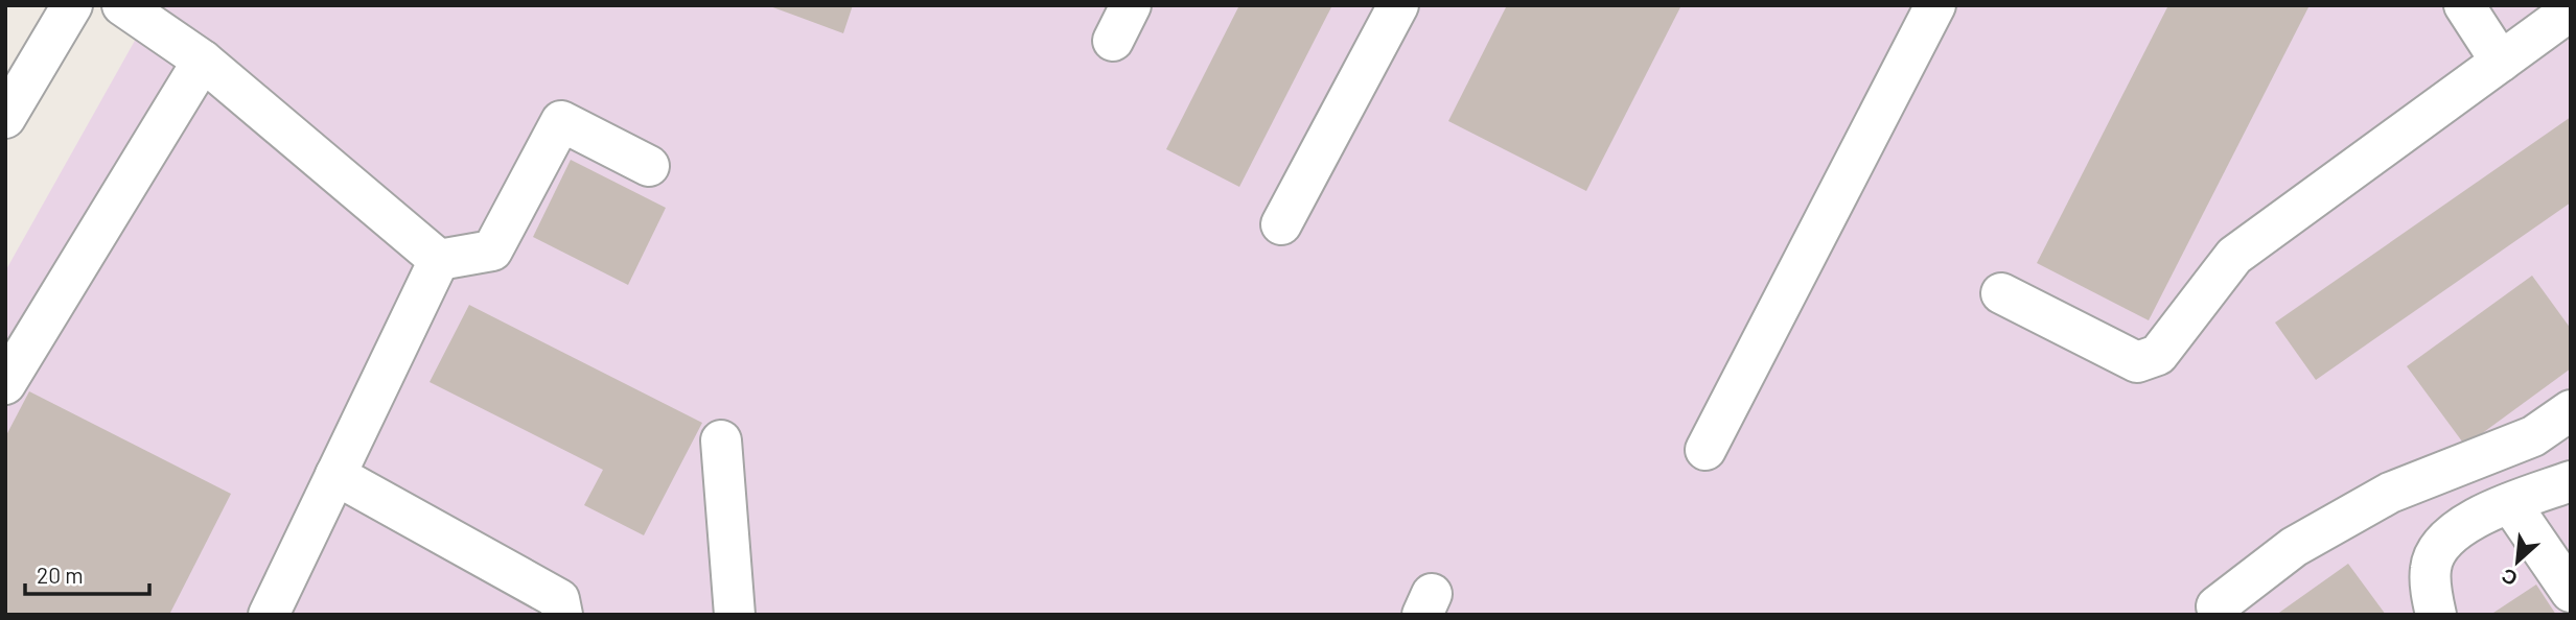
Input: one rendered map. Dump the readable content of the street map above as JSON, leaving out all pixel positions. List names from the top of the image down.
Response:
{
  "scale_bar": "20 m",
  "north": "bottom left"
}
